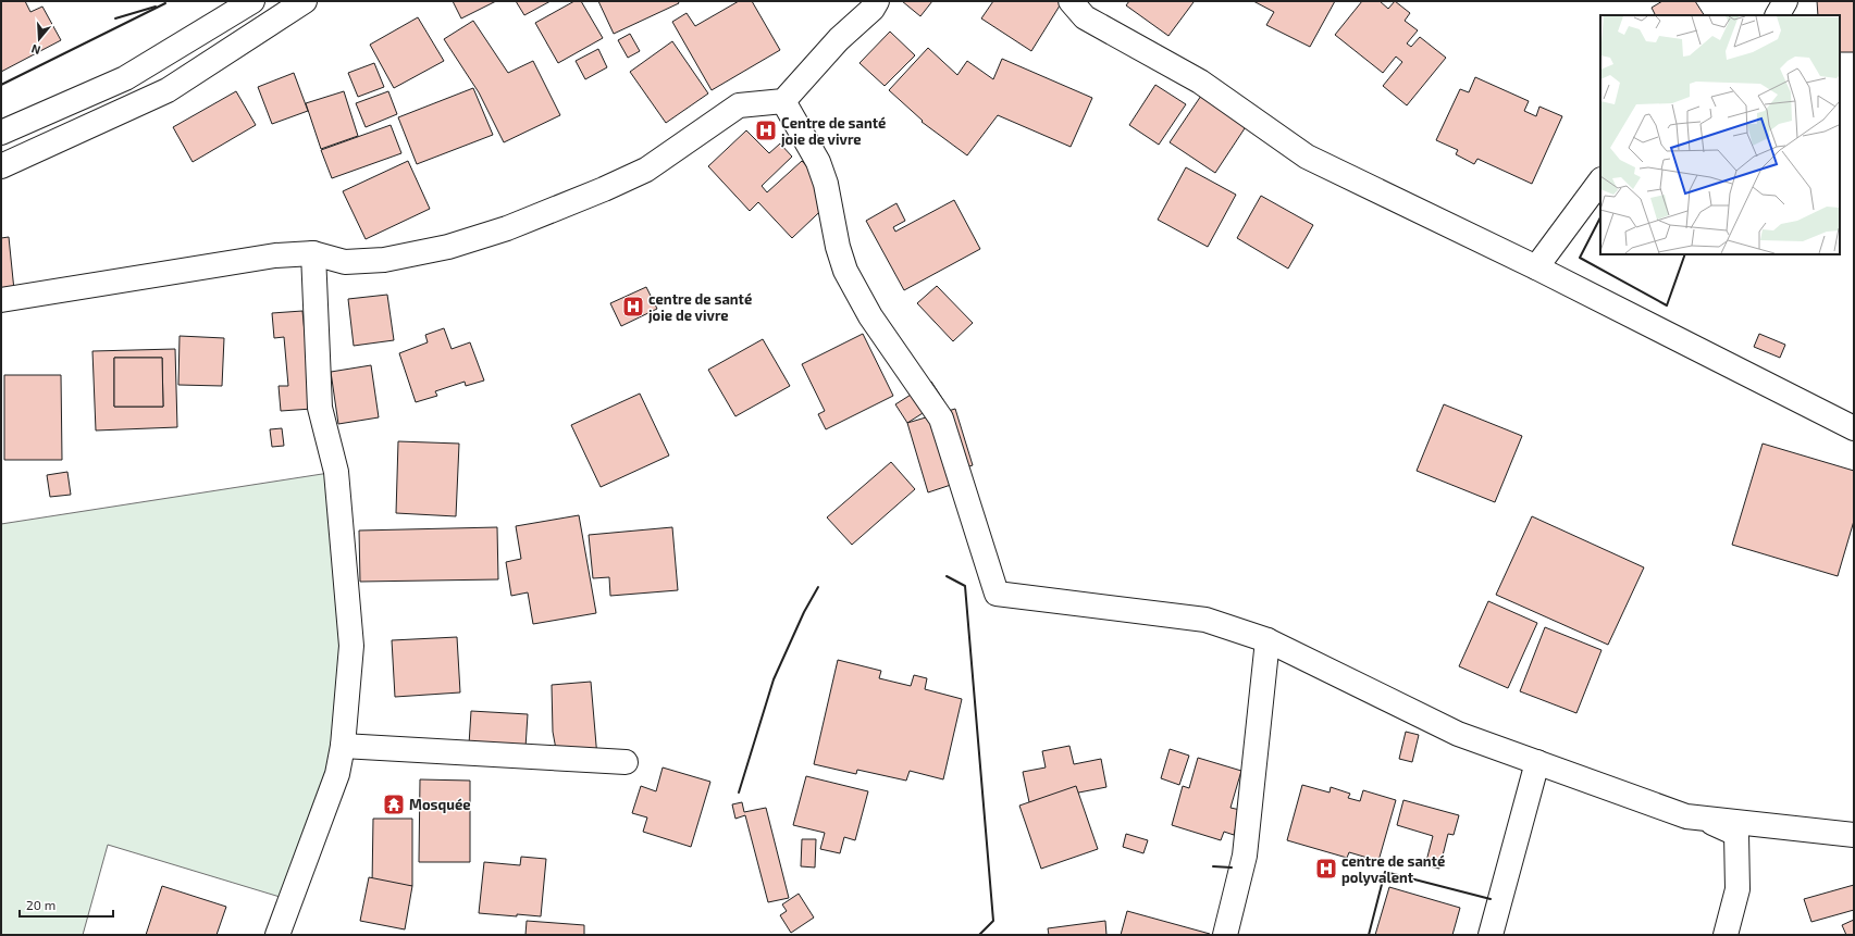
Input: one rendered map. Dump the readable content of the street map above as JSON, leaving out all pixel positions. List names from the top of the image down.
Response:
{
  "places": {
    "hospital": ["Centre de santé joie de vivre", "centre de santé joie de vivre", "centre de santé polyvalent"],
    "temple": ["Mosquée"]
  },
  "scale_bar": "20 m",
  "north": "bottom"
}
